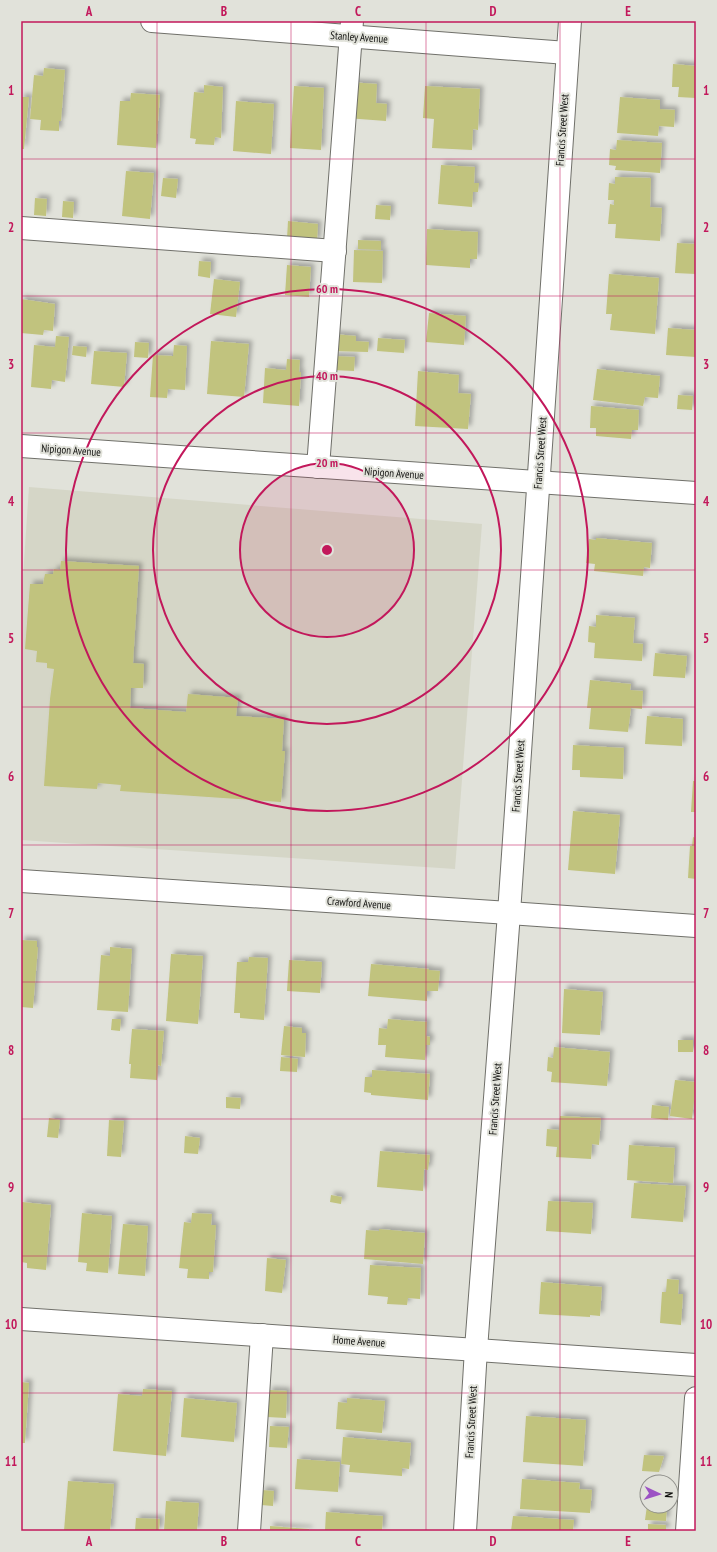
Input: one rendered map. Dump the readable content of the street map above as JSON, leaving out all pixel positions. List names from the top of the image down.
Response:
{
  "streets": {
    "street": [
      "Stanley Avenue",
      "Francis Street West",
      "Nipigon Avenue",
      "Crawford Avenue",
      "Home Avenue"
    ]
  },
  "crossings": [
    ["Stanley Avenue", "Francis Street West"],
    ["Francis Street West", "Nipigon Avenue"],
    ["Francis Street West", "Crawford Avenue"],
    ["Francis Street West", "Home Avenue"]
  ],
  "north": "right",
  "grid": {
    "columns": [
      "A",
      "B",
      "C",
      "D",
      "E"
    ],
    "rows": [
      "1",
      "2",
      "3",
      "4",
      "5",
      "6",
      "7",
      "8",
      "9",
      "10",
      "11"
    ]
  },
  "rings": ["60 m", "40 m", "20 m"]
}
